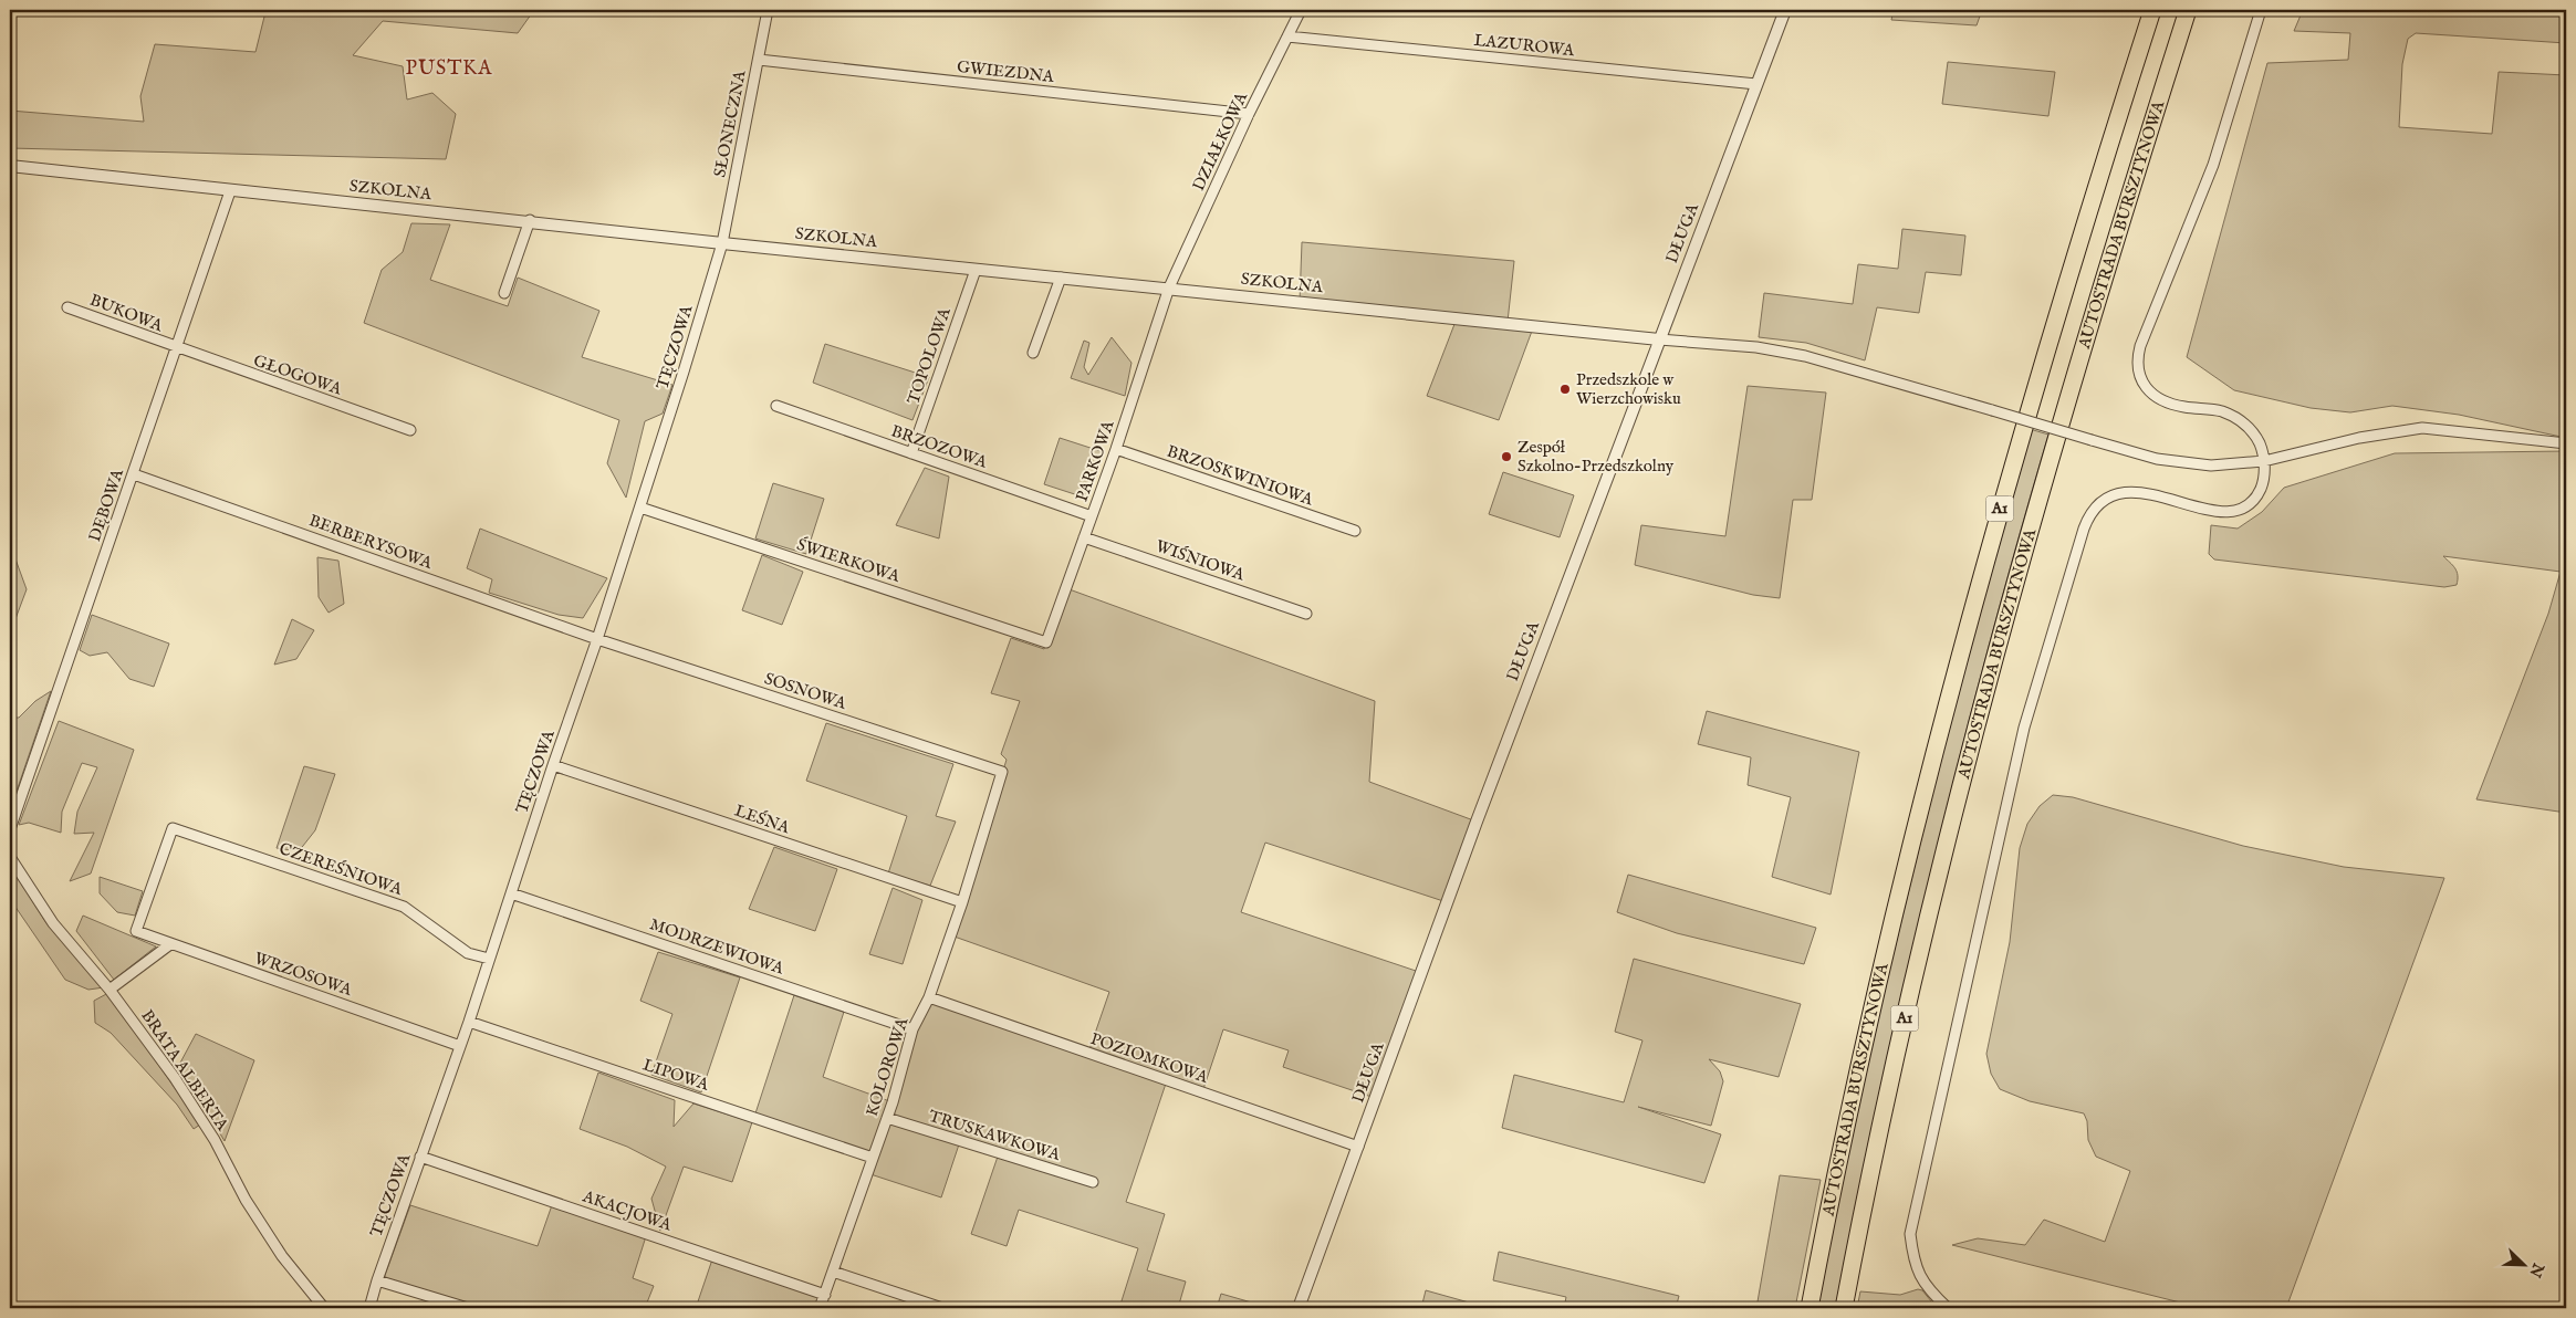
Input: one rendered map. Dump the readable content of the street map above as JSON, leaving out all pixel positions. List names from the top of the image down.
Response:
{
  "streets": {
    "highway": ["AUTOSTRADA BURSZTYNOWA", "A1"],
    "street": [
      "LAZUROWA",
      "GWIEZDNA",
      "SŁONECZNA",
      "DZIAŁKOWA",
      "SZKOLNA",
      "DŁUGA",
      "BUKOWA",
      "TĘCZOWA",
      "TOPOLOWA",
      "GŁOGOWA",
      "BRZOZOWA",
      "PARKOWA",
      "BRZOSKWINIOWA",
      "DĘBOWA",
      "BERBERYSOWA",
      "ŚWIERKOWA",
      "WIŚNIOWA",
      "SOSNOWA",
      "LEŚNA",
      "CZEREŚNIOWA",
      "MODRZEWIOWA",
      "WRZOSOWA",
      "POZIOMKOWA",
      "KOLOROWA",
      "BRATA ALBERTA",
      "LIPOWA",
      "TRUSKAWKOWA",
      "AKACJOWA"
    ]
  },
  "crossings": [
    ["LAZUROWA", "DZIAŁKOWA"],
    ["LAZUROWA", "DŁUGA"],
    ["GWIEZDNA", "SŁONECZNA"],
    ["GWIEZDNA", "DZIAŁKOWA"],
    ["SŁONECZNA", "SZKOLNA"],
    ["SŁONECZNA", "TĘCZOWA"],
    ["DZIAŁKOWA", "SZKOLNA"],
    ["DZIAŁKOWA", "PARKOWA"],
    ["SZKOLNA", "DŁUGA"],
    ["SZKOLNA", "TĘCZOWA"],
    ["SZKOLNA", "TOPOLOWA"],
    ["SZKOLNA", "PARKOWA"],
    ["SZKOLNA", "DĘBOWA"],
    ["DŁUGA", "POZIOMKOWA"],
    ["BUKOWA", "GŁOGOWA"],
    ["BUKOWA", "DĘBOWA"],
    ["TĘCZOWA", "BERBERYSOWA"],
    ["TĘCZOWA", "ŚWIERKOWA"],
    ["TĘCZOWA", "SOSNOWA"],
    ["TĘCZOWA", "LEŚNA"],
    ["TĘCZOWA", "CZEREŚNIOWA"],
    ["TĘCZOWA", "MODRZEWIOWA"],
    ["TĘCZOWA", "WRZOSOWA"],
    ["TĘCZOWA", "LIPOWA"],
    ["TĘCZOWA", "AKACJOWA"],
    ["TOPOLOWA", "BRZOZOWA"],
    ["GŁOGOWA", "DĘBOWA"],
    ["BRZOZOWA", "PARKOWA"],
    ["PARKOWA", "BRZOSKWINIOWA"],
    ["PARKOWA", "ŚWIERKOWA"],
    ["PARKOWA", "WIŚNIOWA"],
    ["DĘBOWA", "BERBERYSOWA"],
    ["BERBERYSOWA", "SOSNOWA"],
    ["SOSNOWA", "KOLOROWA"],
    ["LEŚNA", "KOLOROWA"],
    ["CZEREŚNIOWA", "WRZOSOWA"],
    ["MODRZEWIOWA", "KOLOROWA"],
    ["POZIOMKOWA", "KOLOROWA"],
    ["KOLOROWA", "LIPOWA"],
    ["KOLOROWA", "TRUSKAWKOWA"],
    ["KOLOROWA", "AKACJOWA"]
  ],
  "districts": ["PUSTKA"],
  "places": ["Przedszkole w Wierzchowisku", "Zespół Szkolno-Przedszkolny"],
  "north": "bottom right"
}
